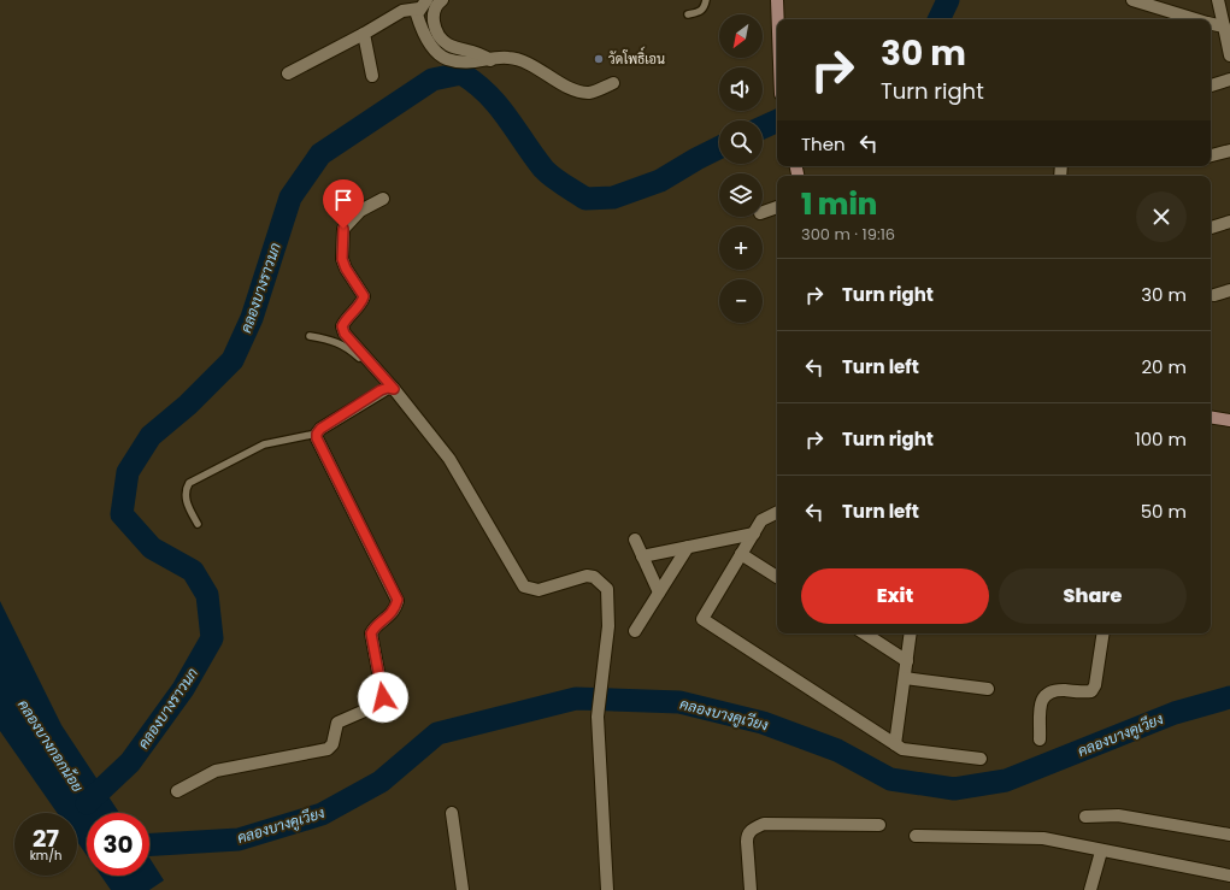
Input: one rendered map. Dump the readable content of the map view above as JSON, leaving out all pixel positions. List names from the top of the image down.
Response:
{
  "water": ["คลองบางราวนก", "คลองบางคูเวียง", "คลองบางกอกน้อย"],
  "places": ["วัดโพธิ์เอน"],
  "north": "bottom left",
  "page": {
    "map_buttons": ["+", "−"],
    "turn": ["30 m", "Turn right"],
    "then": "Then",
    "heading": ["1 min", "300 m · 19:16"],
    "list": [
      {
        "name": "Turn right",
        "value": "30 m"
      },
      {
        "name": "Turn left",
        "value": "20 m"
      },
      {
        "name": "Turn right",
        "value": "100 m"
      },
      {
        "name": "Turn left",
        "value": "50 m"
      }
    ],
    "buttons": ["Exit", "Share"],
    "speed": "27 km/h",
    "limit": "30"
  }
}
